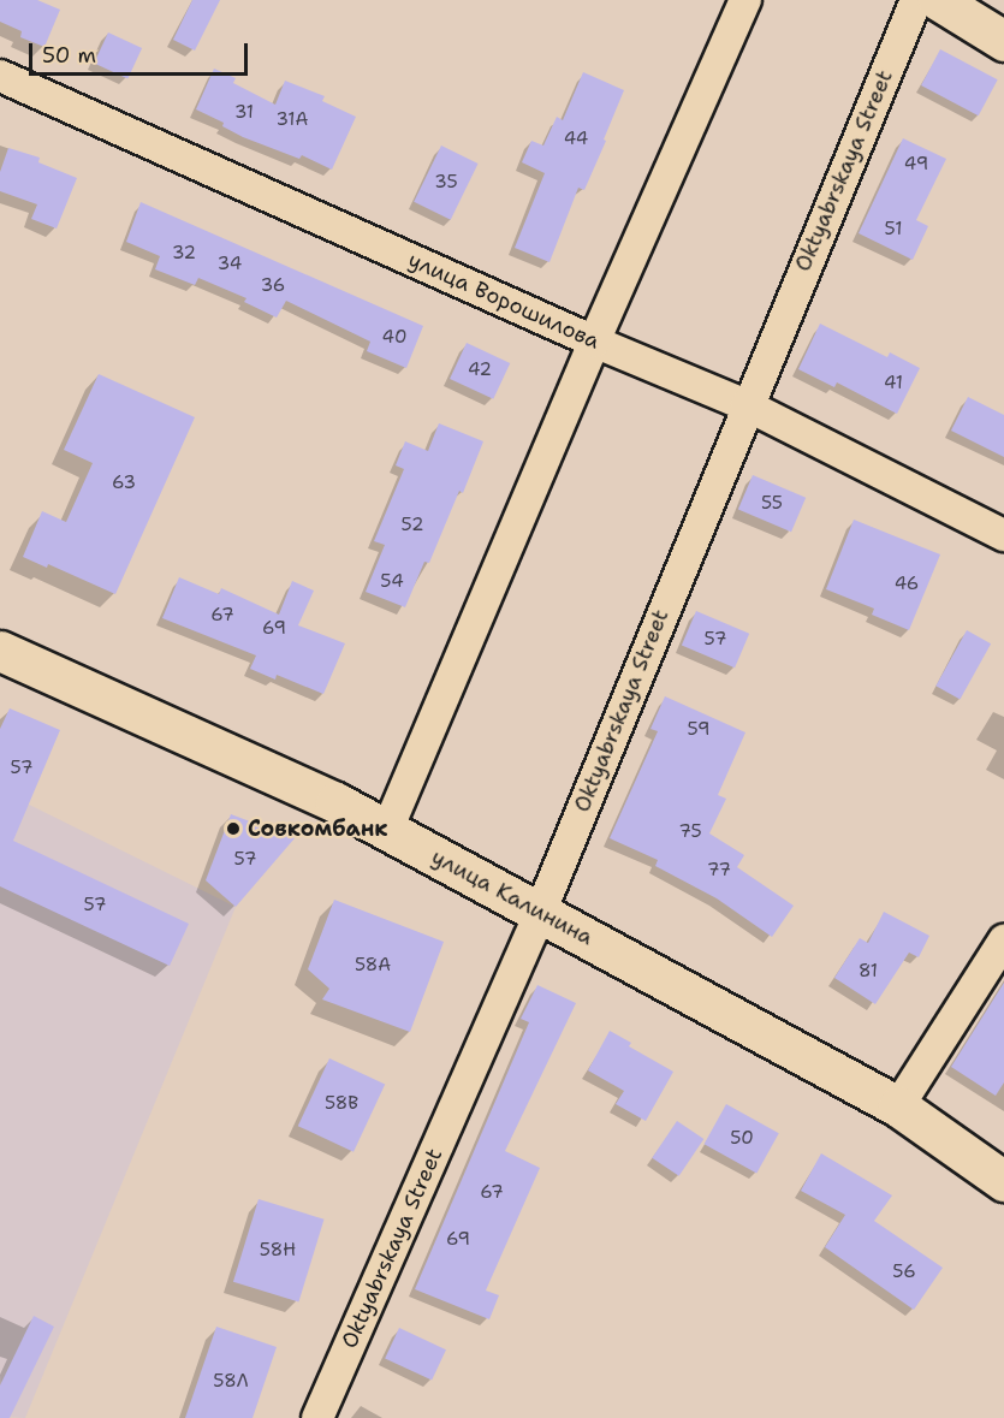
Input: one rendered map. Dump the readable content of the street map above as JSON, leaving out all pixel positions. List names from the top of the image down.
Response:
{
  "streets": {
    "street": ["Oktyabrskaya Street", "улица Ворошилова", "улица Калинина"]
  },
  "crossings": [
    ["Oktyabrskaya Street", "улица Ворошилова"],
    ["Oktyabrskaya Street", "улица Калинина"]
  ],
  "places": ["Совкомбанк"],
  "house_numbers": [
    "31",
    "31А",
    "44",
    "49",
    "35",
    "51",
    "32",
    "34",
    "36",
    "40",
    "42",
    "41",
    "63",
    "55",
    "52",
    "54",
    "46",
    "67",
    "69",
    "57",
    "59",
    "57",
    "75",
    "57",
    "77",
    "57",
    "58А",
    "81",
    "58В",
    "50",
    "67",
    "69",
    "58Н",
    "56",
    "58Л"
  ],
  "scale_bar": "50 m"
}
